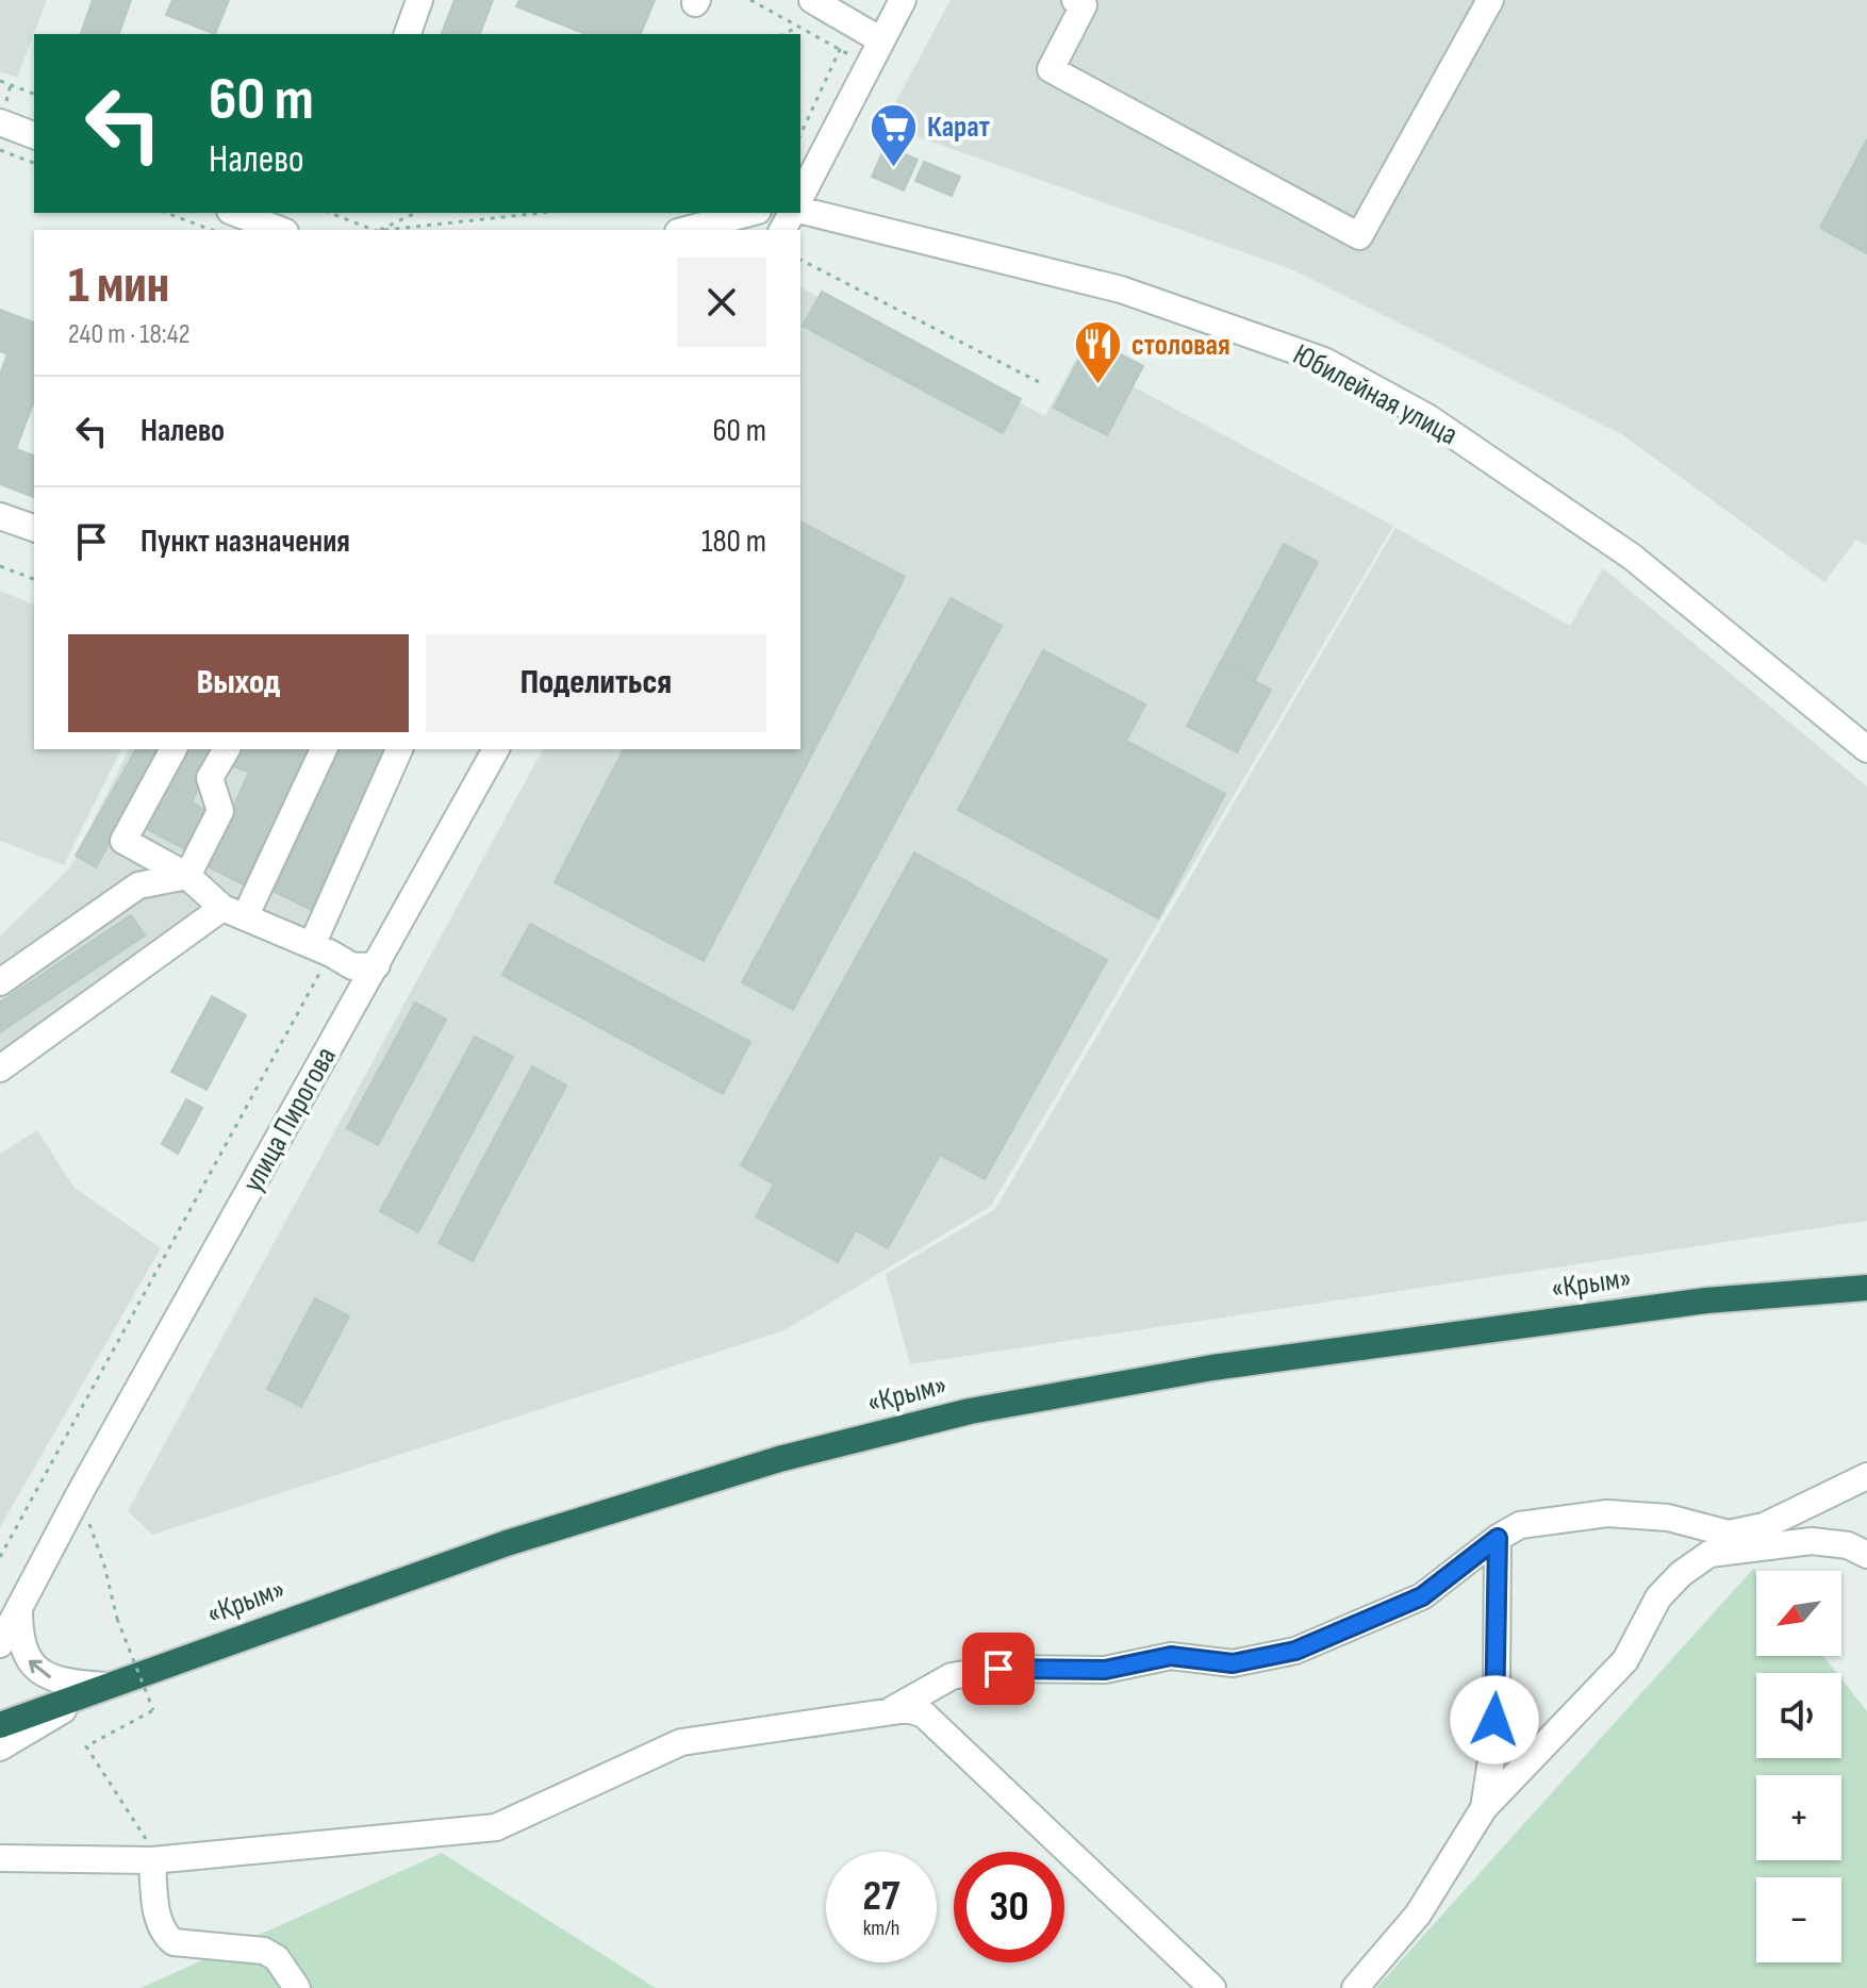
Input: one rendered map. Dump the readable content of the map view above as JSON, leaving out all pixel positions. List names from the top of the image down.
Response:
{
  "streets": {
    "highway": ["«Крым»"],
    "street": ["Юбилейная улица", "улица Пирогова"]
  },
  "places": {
    "supermarket": ["Карат"],
    "restaurant": ["столовая"]
  },
  "north": "bottom left",
  "page": {
    "turn": ["60 m", "Налево"],
    "heading": ["1 мин", "240 m · 18:42"],
    "list": [
      {
        "name": "Налево",
        "value": "60 m"
      },
      {
        "name": "Пункт назначения",
        "value": "180 m"
      }
    ],
    "buttons": ["Выход", "Поделиться"],
    "map_buttons": ["+", "−"],
    "speed": "27 km/h",
    "limit": "30"
  }
}
